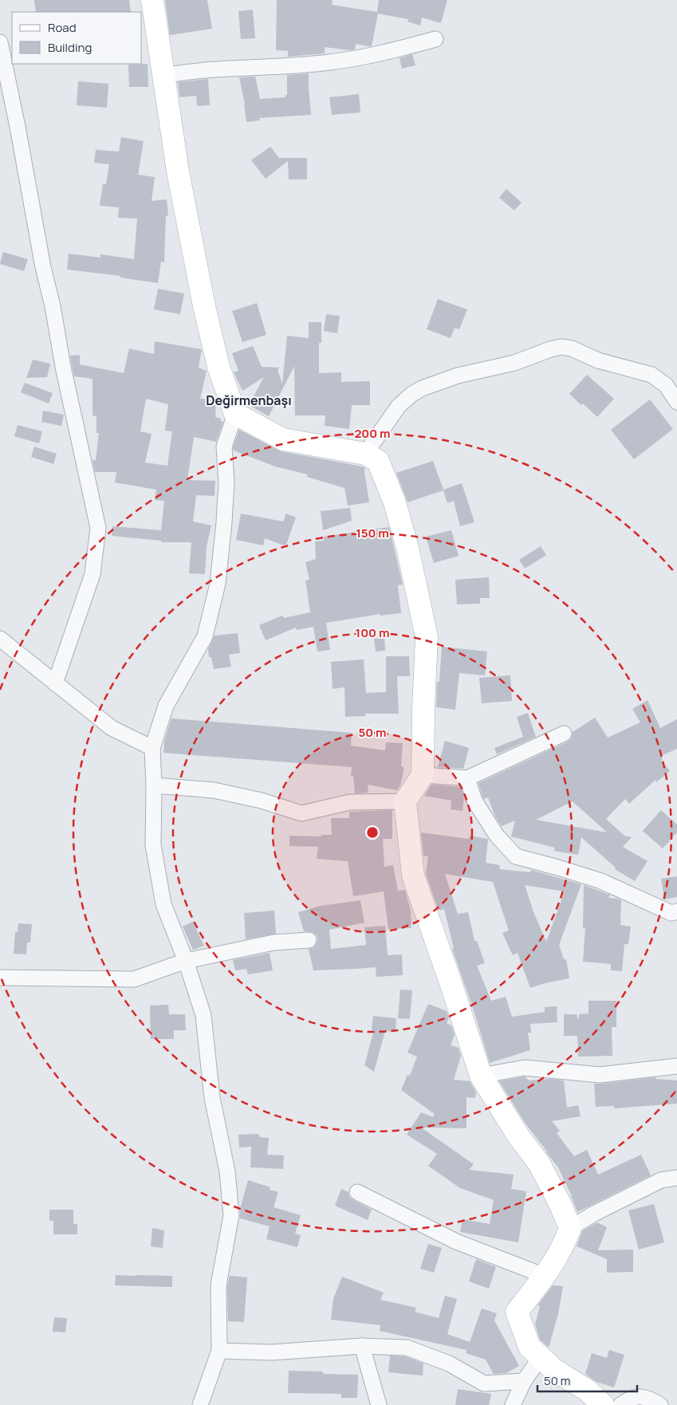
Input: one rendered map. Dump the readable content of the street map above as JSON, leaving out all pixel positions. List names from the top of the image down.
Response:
{
  "districts": ["Değirmenbaşı"],
  "legend": ["Road", "Building"],
  "scale_bar": "50 m",
  "rings": [
    "200 m",
    "150 m",
    "100 m",
    "50 m"
  ]
}
